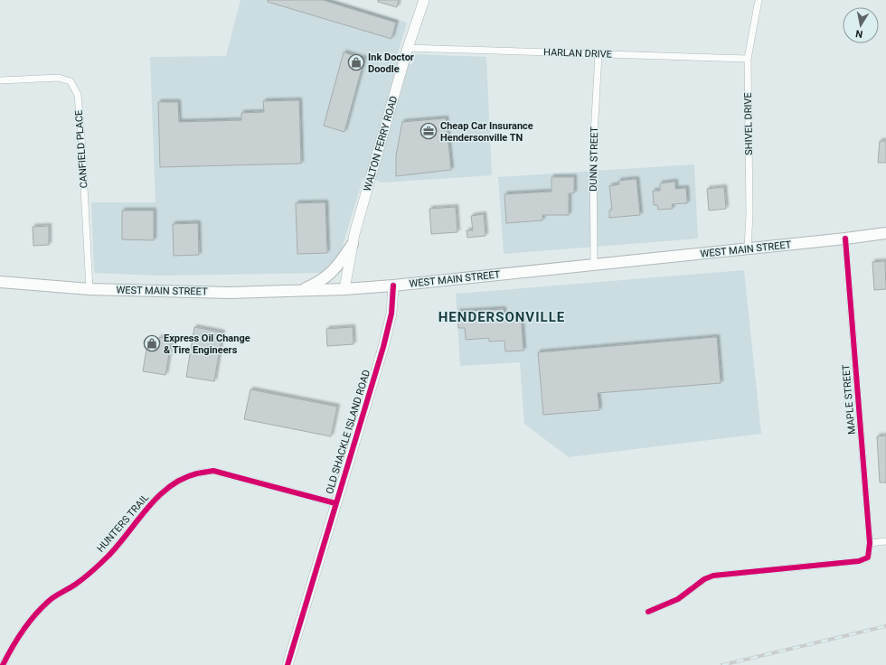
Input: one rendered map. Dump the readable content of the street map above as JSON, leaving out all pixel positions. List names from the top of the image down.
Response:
{
  "streets": {
    "main road": ["WEST MAIN STREET"],
    "street": [
      "HARLAN DRIVE",
      "SHIVEL DRIVE",
      "WALTON FERRY ROAD",
      "CANFIELD PLACE",
      "DUNN STREET",
      "MAPLE STREET",
      "OLD SHACKLE ISLAND ROAD",
      "HUNTERS TRAIL"
    ]
  },
  "crossings": [
    ["HARLAN DRIVE", "SHIVEL DRIVE"],
    ["HARLAN DRIVE", "WALTON FERRY ROAD"],
    ["HARLAN DRIVE", "DUNN STREET"],
    ["SHIVEL DRIVE", "WEST MAIN STREET"],
    ["WALTON FERRY ROAD", "WEST MAIN STREET"],
    ["CANFIELD PLACE", "WEST MAIN STREET"],
    ["DUNN STREET", "WEST MAIN STREET"],
    ["WEST MAIN STREET", "MAPLE STREET"],
    ["WEST MAIN STREET", "OLD SHACKLE ISLAND ROAD"],
    ["OLD SHACKLE ISLAND ROAD", "HUNTERS TRAIL"]
  ],
  "districts": ["HENDERSONVILLE"],
  "places": {
    "shop": ["Ink Doctor Doodle", "Express Oil Change & Tire Engineers"],
    "office": ["Cheap Car Insurance Hendersonville TN"]
  },
  "north": "bottom"
}
